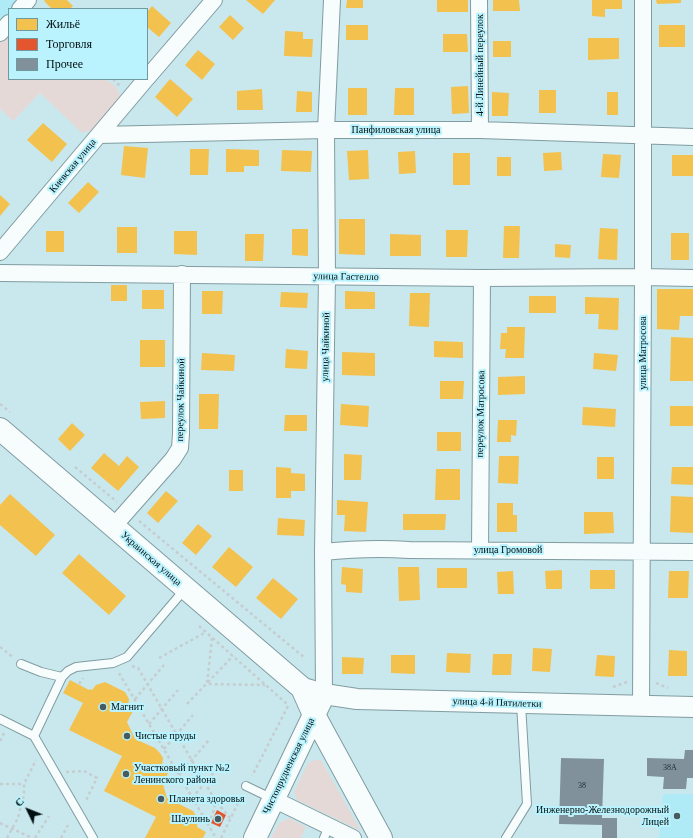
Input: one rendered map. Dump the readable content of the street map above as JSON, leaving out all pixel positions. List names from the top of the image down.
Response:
{
  "streets": {
    "main road": ["Украинская улица", "Чистопрудненская улица"],
    "street": [
      "4-й Линейный переулок",
      "Панфиловская улица",
      "Киевская улица",
      "улица Гастелло",
      "улица Чайкиной",
      "улица Матросова",
      "переулок Чайкиной",
      "переулок Матросова",
      "улица Громовой",
      "улица 4-й Пятилетки"
    ]
  },
  "crossings": [
    ["4-й Линейный переулок", "Панфиловская улица"],
    ["Панфиловская улица", "Киевская улица"],
    ["Панфиловская улица", "улица Чайкиной"],
    ["Панфиловская улица", "улица Матросова"],
    ["улица Гастелло", "улица Чайкиной"],
    ["улица Гастелло", "улица Матросова"],
    ["улица Гастелло", "переулок Чайкиной"],
    ["улица Гастелло", "переулок Матросова"],
    ["улица Чайкиной", "улица Громовой"],
    ["улица Чайкиной", "улица 4-й Пятилетки"],
    ["улица Чайкиной", "Чистопрудненская улица"],
    ["улица Матросова", "улица Громовой"],
    ["улица Матросова", "улица 4-й Пятилетки"],
    ["переулок Чайкиной", "Украинская улица"],
    ["переулок Матросова", "улица Громовой"],
    ["Украинская улица", "улица 4-й Пятилетки"],
    ["улица 4-й Пятилетки", "Чистопрудненская улица"]
  ],
  "places": [
    "Магнит",
    "Чистые пруды",
    "Участковый пункт №2 Ленинского района",
    "Планета здоровья",
    "Инженерно-Железнодорожный Лицей",
    "Шаулинь"
  ],
  "house_numbers": ["38А", "38"],
  "legend": ["Жильё", "Торговля", "Прочее"],
  "north": "top left"
}
